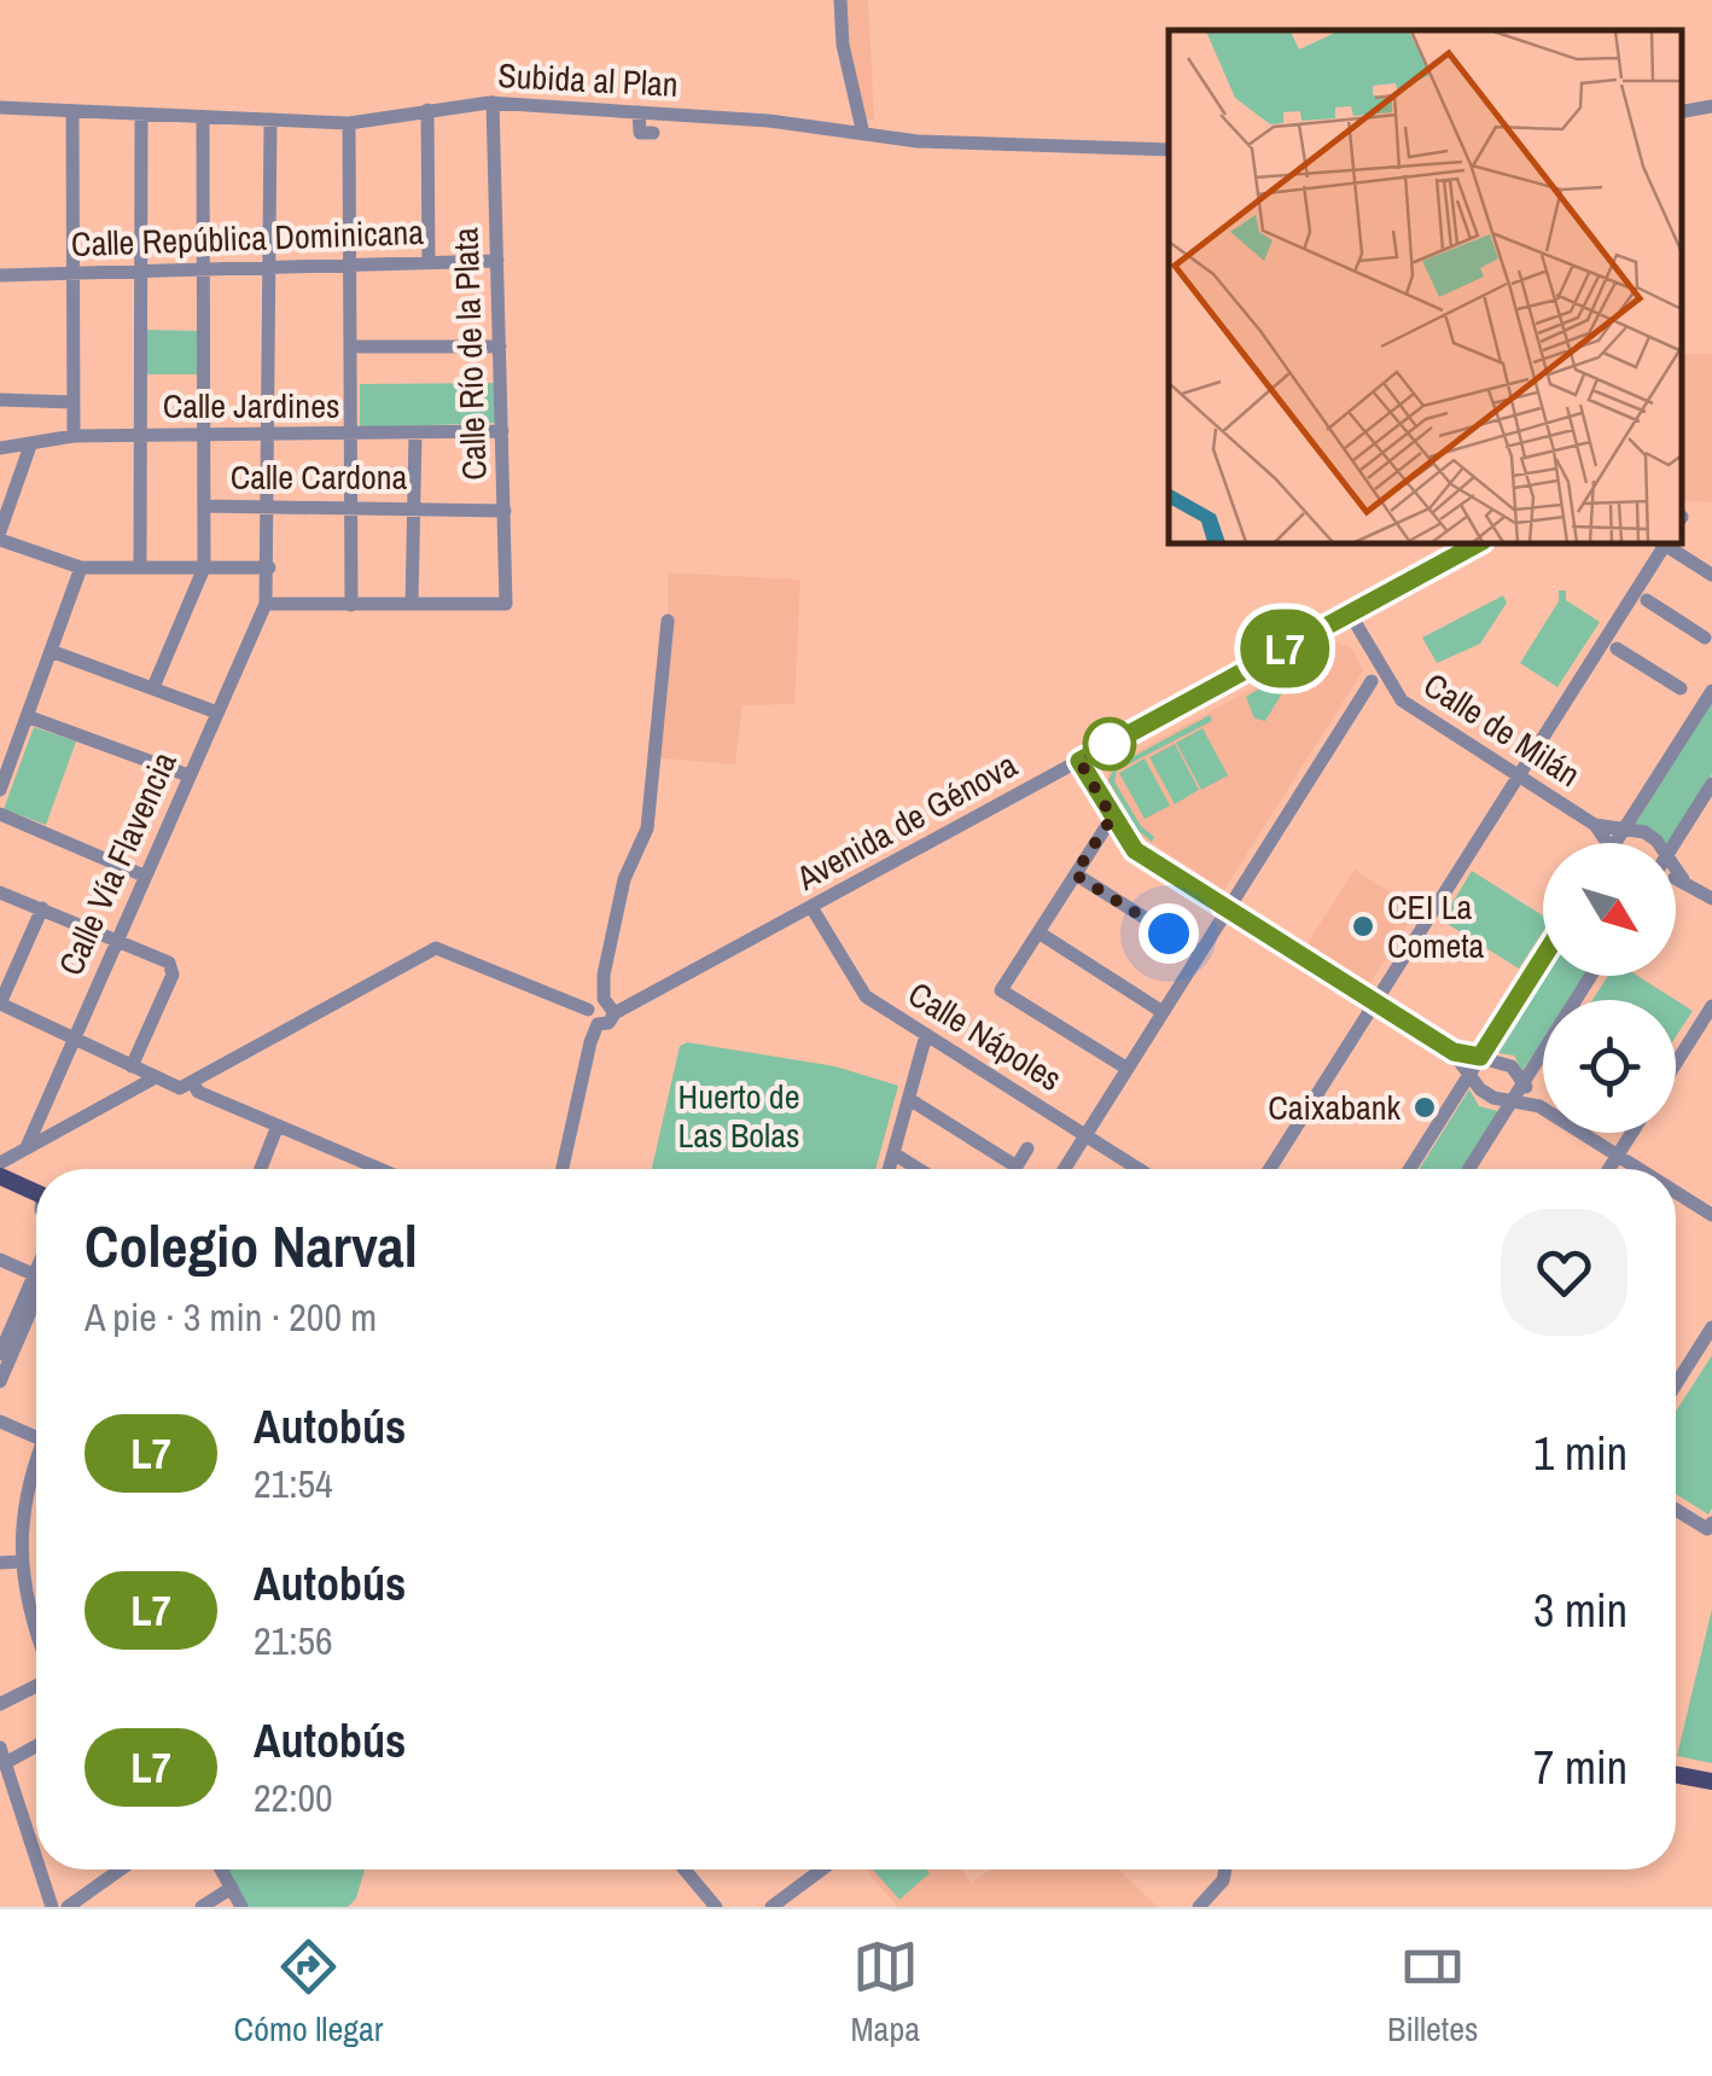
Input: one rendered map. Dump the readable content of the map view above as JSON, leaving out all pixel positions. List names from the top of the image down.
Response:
{
  "streets": {
    "street": [
      "Subida al Plan",
      "Calle República Dominicana",
      "Calle Río de la Plata",
      "Calle Jardines",
      "Calle Cardona",
      "Calle de Milán",
      "Avenida de Génova",
      "Calle Vía Flavencia",
      "Calle Nápoles"
    ]
  },
  "crossings": [
    ["Subida al Plan", "Calle Río de la Plata"],
    ["Subida al Plan", "Calle Vía Flavencia"],
    ["Calle República Dominicana", "Calle Río de la Plata"],
    ["Calle República Dominicana", "Calle Vía Flavencia"],
    ["Calle Río de la Plata", "Calle Jardines"],
    ["Calle Río de la Plata", "Calle Cardona"],
    ["Calle Jardines", "Calle Vía Flavencia"],
    ["Calle Cardona", "Calle Vía Flavencia"],
    ["Calle de Milán", "Avenida de Génova"],
    ["Avenida de Génova", "Calle Nápoles"]
  ],
  "parks": ["Huerto de Las Bolas"],
  "places": ["CEI La Cometa", "Caixabank"],
  "lines": ["bus line L7"],
  "north": "bottom right",
  "page": {
    "on_map": "L7",
    "heading": ["Colegio Narval", "A pie · 3 min · 200 m"],
    "list": [
      {
        "mark": "L7",
        "name": "Autobús",
        "note": "21:54",
        "value": "1 min"
      },
      {
        "mark": "L7",
        "name": "Autobús",
        "note": "21:56",
        "value": "3 min"
      },
      {
        "mark": "L7",
        "name": "Autobús",
        "note": "22:00",
        "value": "7 min"
      }
    ],
    "tabs": ["Cómo llegar", "Mapa", "Billetes"]
  }
}
